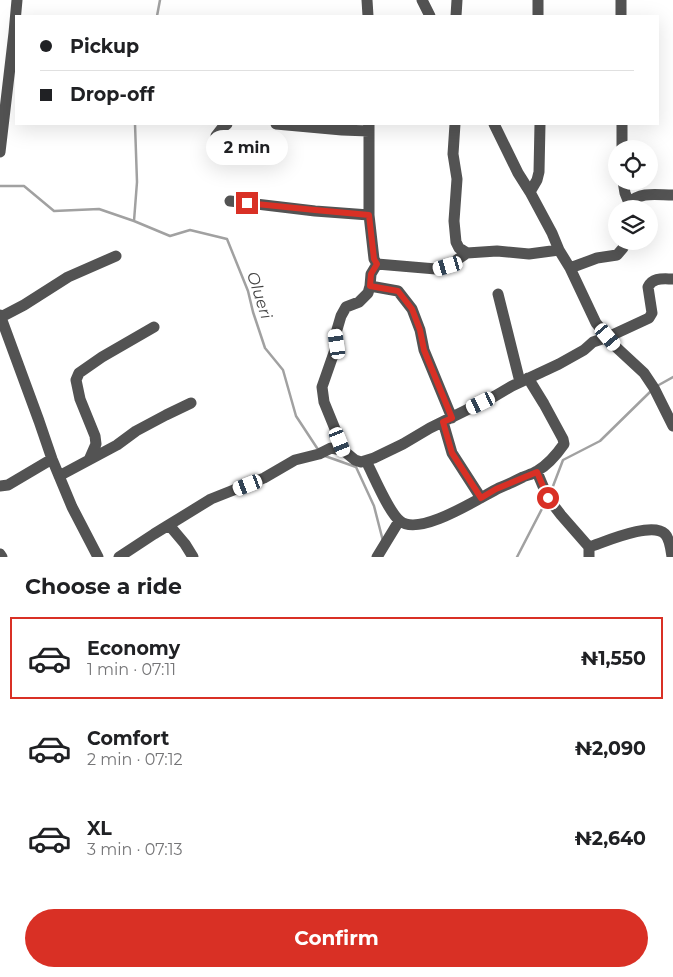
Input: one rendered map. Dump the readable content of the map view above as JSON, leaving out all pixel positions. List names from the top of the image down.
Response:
{
  "water": ["Olueri"],
  "page": {
    "banner": ["Pickup", "Drop-off"],
    "bubble": "2 min",
    "heading": "Choose a ride",
    "list": [
      {
        "name": "Economy",
        "note": "1 min · 07:11",
        "value": "₦1,550"
      },
      {
        "name": "Comfort",
        "note": "2 min · 07:12",
        "value": "₦2,090"
      },
      {
        "name": "XL",
        "note": "3 min · 07:13",
        "value": "₦2,640"
      }
    ],
    "buttons": "Confirm"
  }
}
